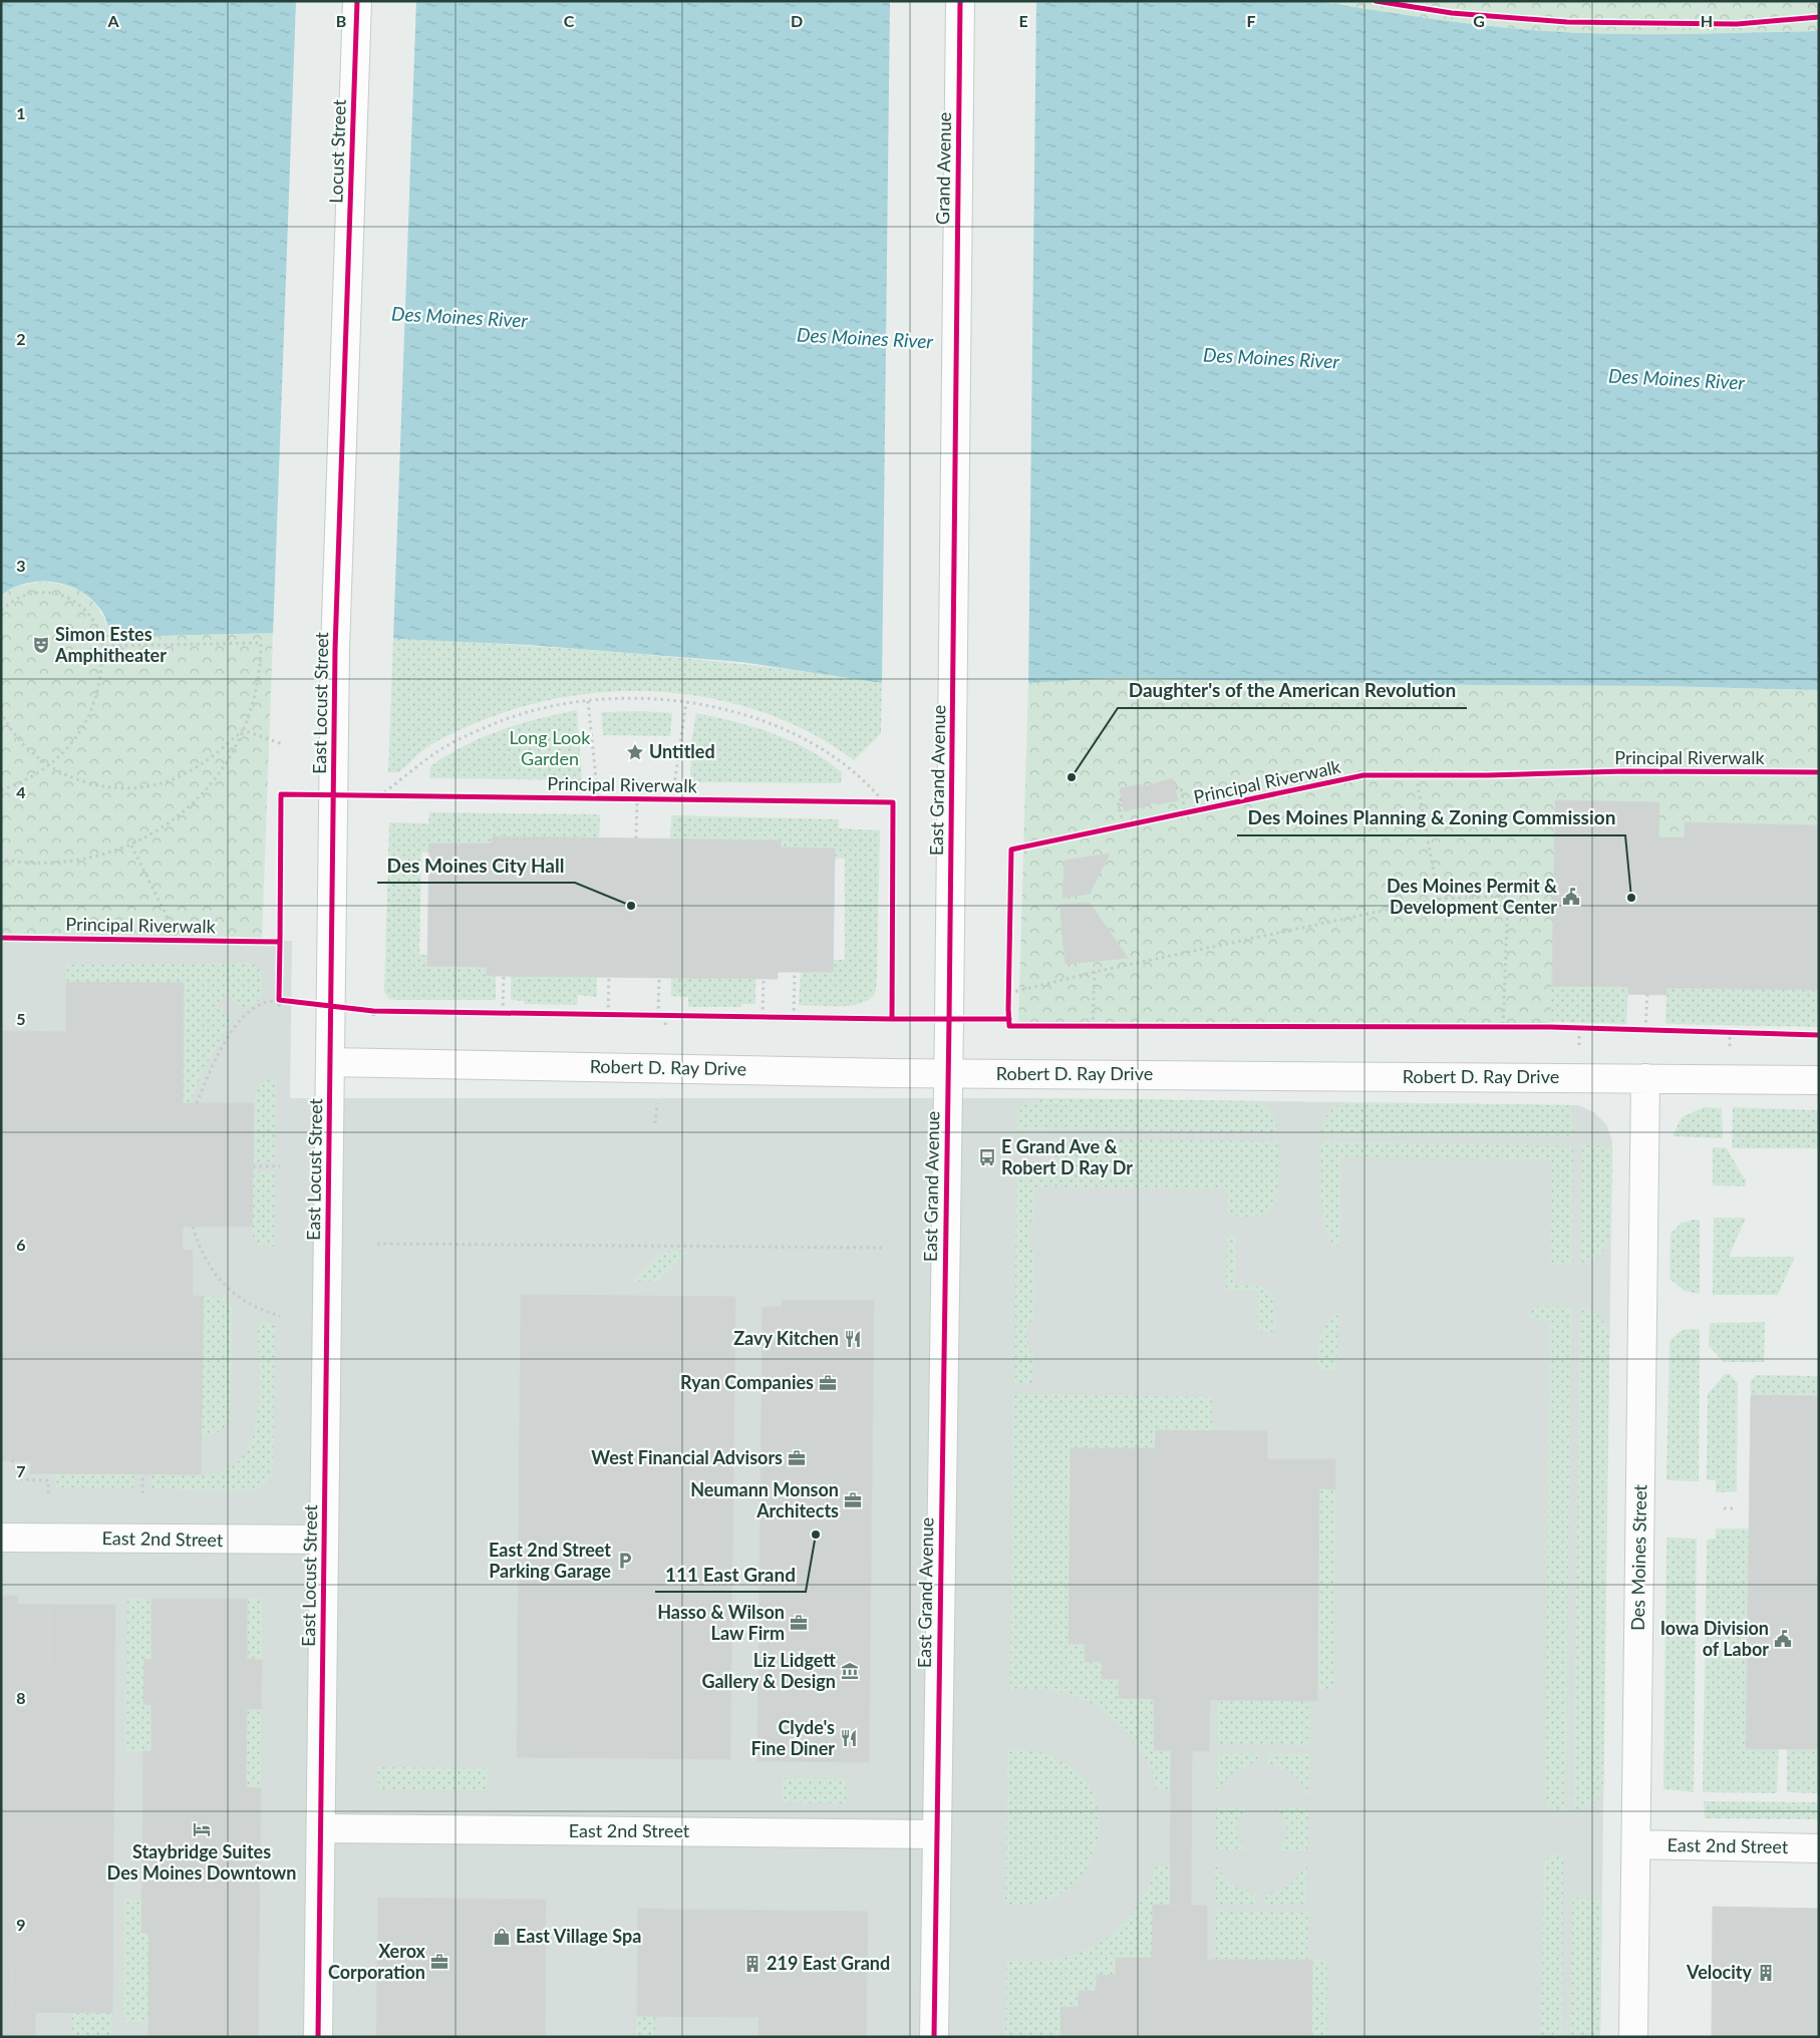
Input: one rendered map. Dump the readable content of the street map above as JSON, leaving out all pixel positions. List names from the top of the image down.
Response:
{
  "streets": {
    "main road": [
      "Locust Street",
      "Grand Avenue",
      "East Locust Street",
      "East Grand Avenue",
      "Robert D. Ray Drive",
      "East 2nd Street",
      "Des Moines Street"
    ],
    "cycle path": ["Principal Riverwalk"]
  },
  "crossings": [
    ["Locust Street", "East Locust Street"],
    ["Grand Avenue", "East Grand Avenue"],
    ["East Locust Street", "Robert D. Ray Drive"],
    ["East Locust Street", "East 2nd Street"],
    ["East Grand Avenue", "Robert D. Ray Drive"],
    ["East Grand Avenue", "East 2nd Street"],
    ["Robert D. Ray Drive", "Des Moines Street"],
    ["East 2nd Street", "Des Moines Street"]
  ],
  "water": ["Des Moines River"],
  "parks": ["Long Look Garden"],
  "places": {
    "theatre": ["Simon Estes Amphitheater"],
    "place": ["Untitled"],
    "other": [
      "Daughter's of the American Revolution",
      "Des Moines Planning & Zoning Commission",
      "Des Moines City Hall",
      "111 East Grand"
    ],
    "public building": ["Des Moines Permit & Development Center", "Iowa Division of Labor"],
    "bus stop": ["E Grand Ave & Robert D Ray Dr"],
    "restaurant": ["Zavy Kitchen", "Clyde's Fine Diner"],
    "office": [
      "Ryan Companies",
      "West Financial Advisors",
      "Neumann Monson Architects",
      "Hasso & Wilson Law Firm",
      "Xerox Corporation"
    ],
    "parking": ["East 2nd Street Parking Garage"],
    "museum": ["Liz Lidgett Gallery & Design"],
    "hotel": ["Staybridge Suites Des Moines Downtown"],
    "shop": ["East Village Spa"],
    "building": ["219 East Grand", "Velocity"]
  },
  "grid": {
    "columns": [
      "A",
      "B",
      "C",
      "D",
      "E",
      "F",
      "G",
      "H"
    ],
    "rows": [
      "1",
      "2",
      "3",
      "4",
      "5",
      "6",
      "7",
      "8",
      "9"
    ]
  }
}
